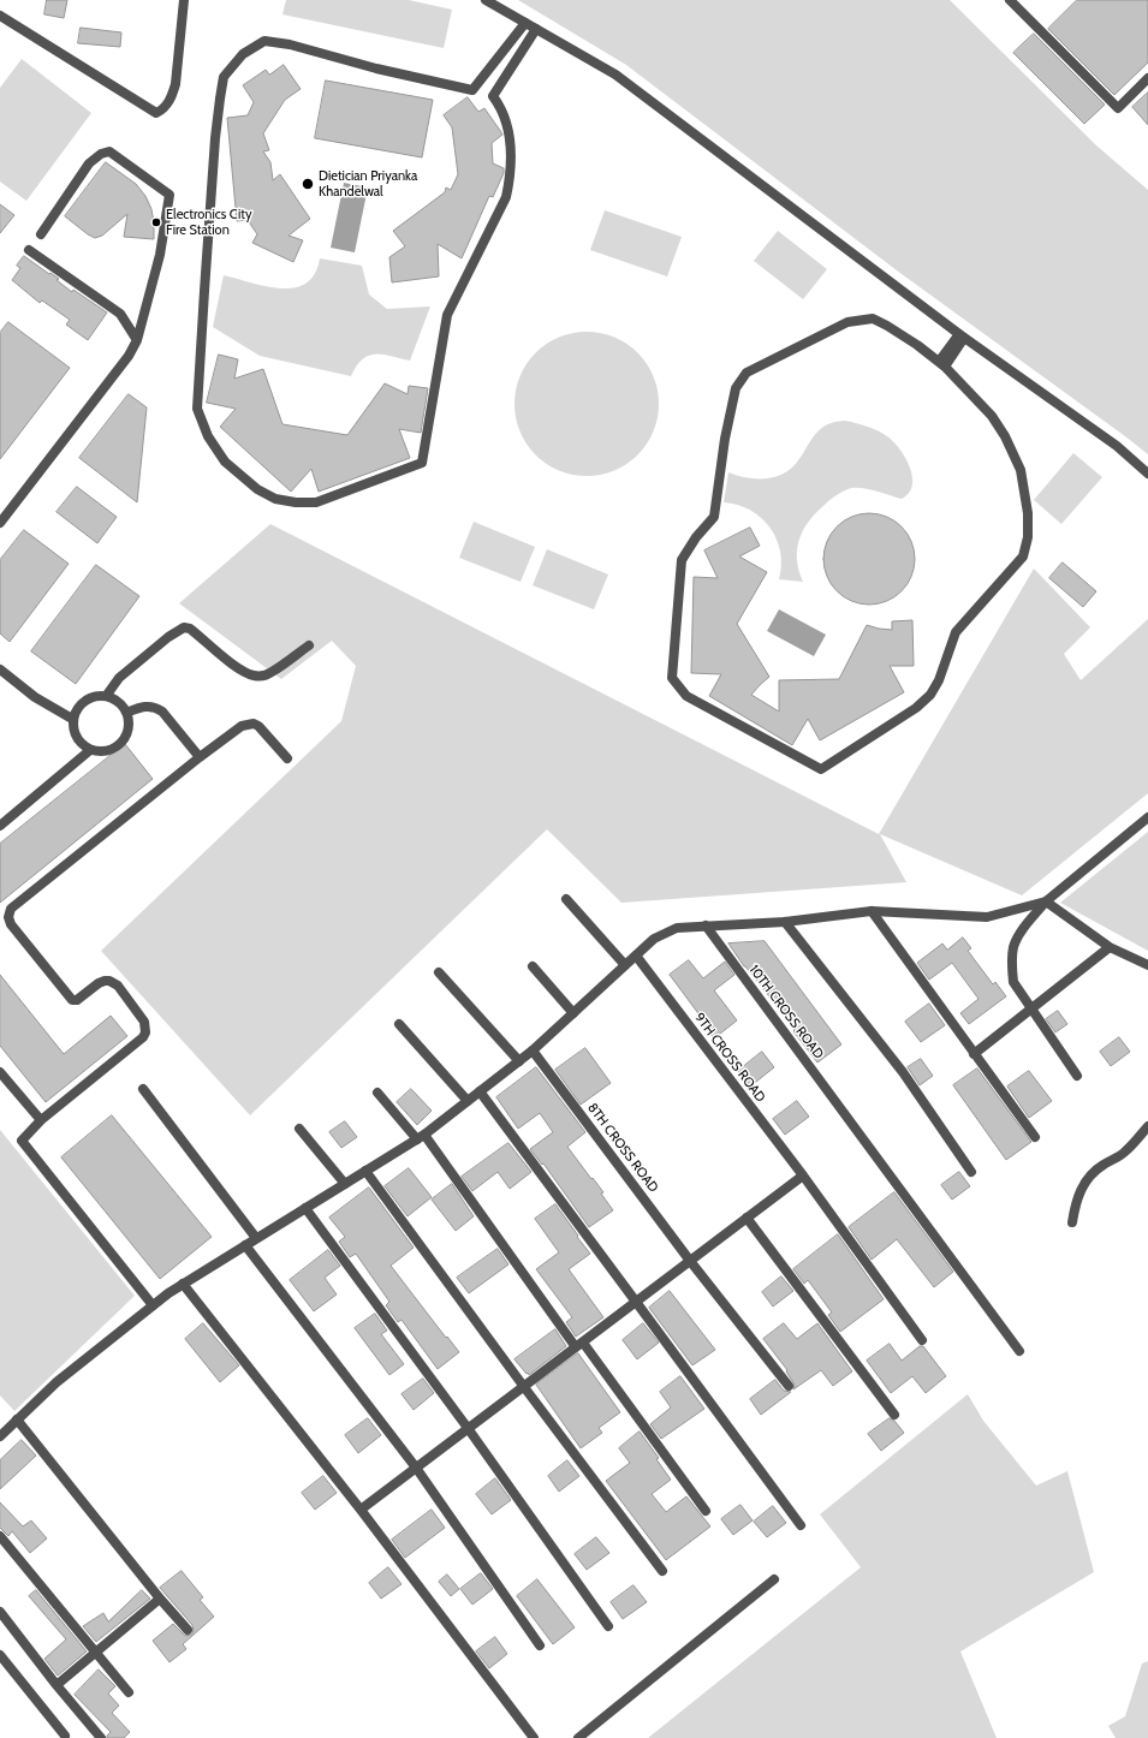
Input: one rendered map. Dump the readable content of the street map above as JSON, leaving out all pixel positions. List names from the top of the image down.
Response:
{
  "streets": {
    "street": ["10TH CROSS ROAD", "9TH CROSS ROAD", "8TH CROSS ROAD"]
  },
  "places": ["Dietician Priyanka Khandelwal", "Electronics City Fire Station"]
}
